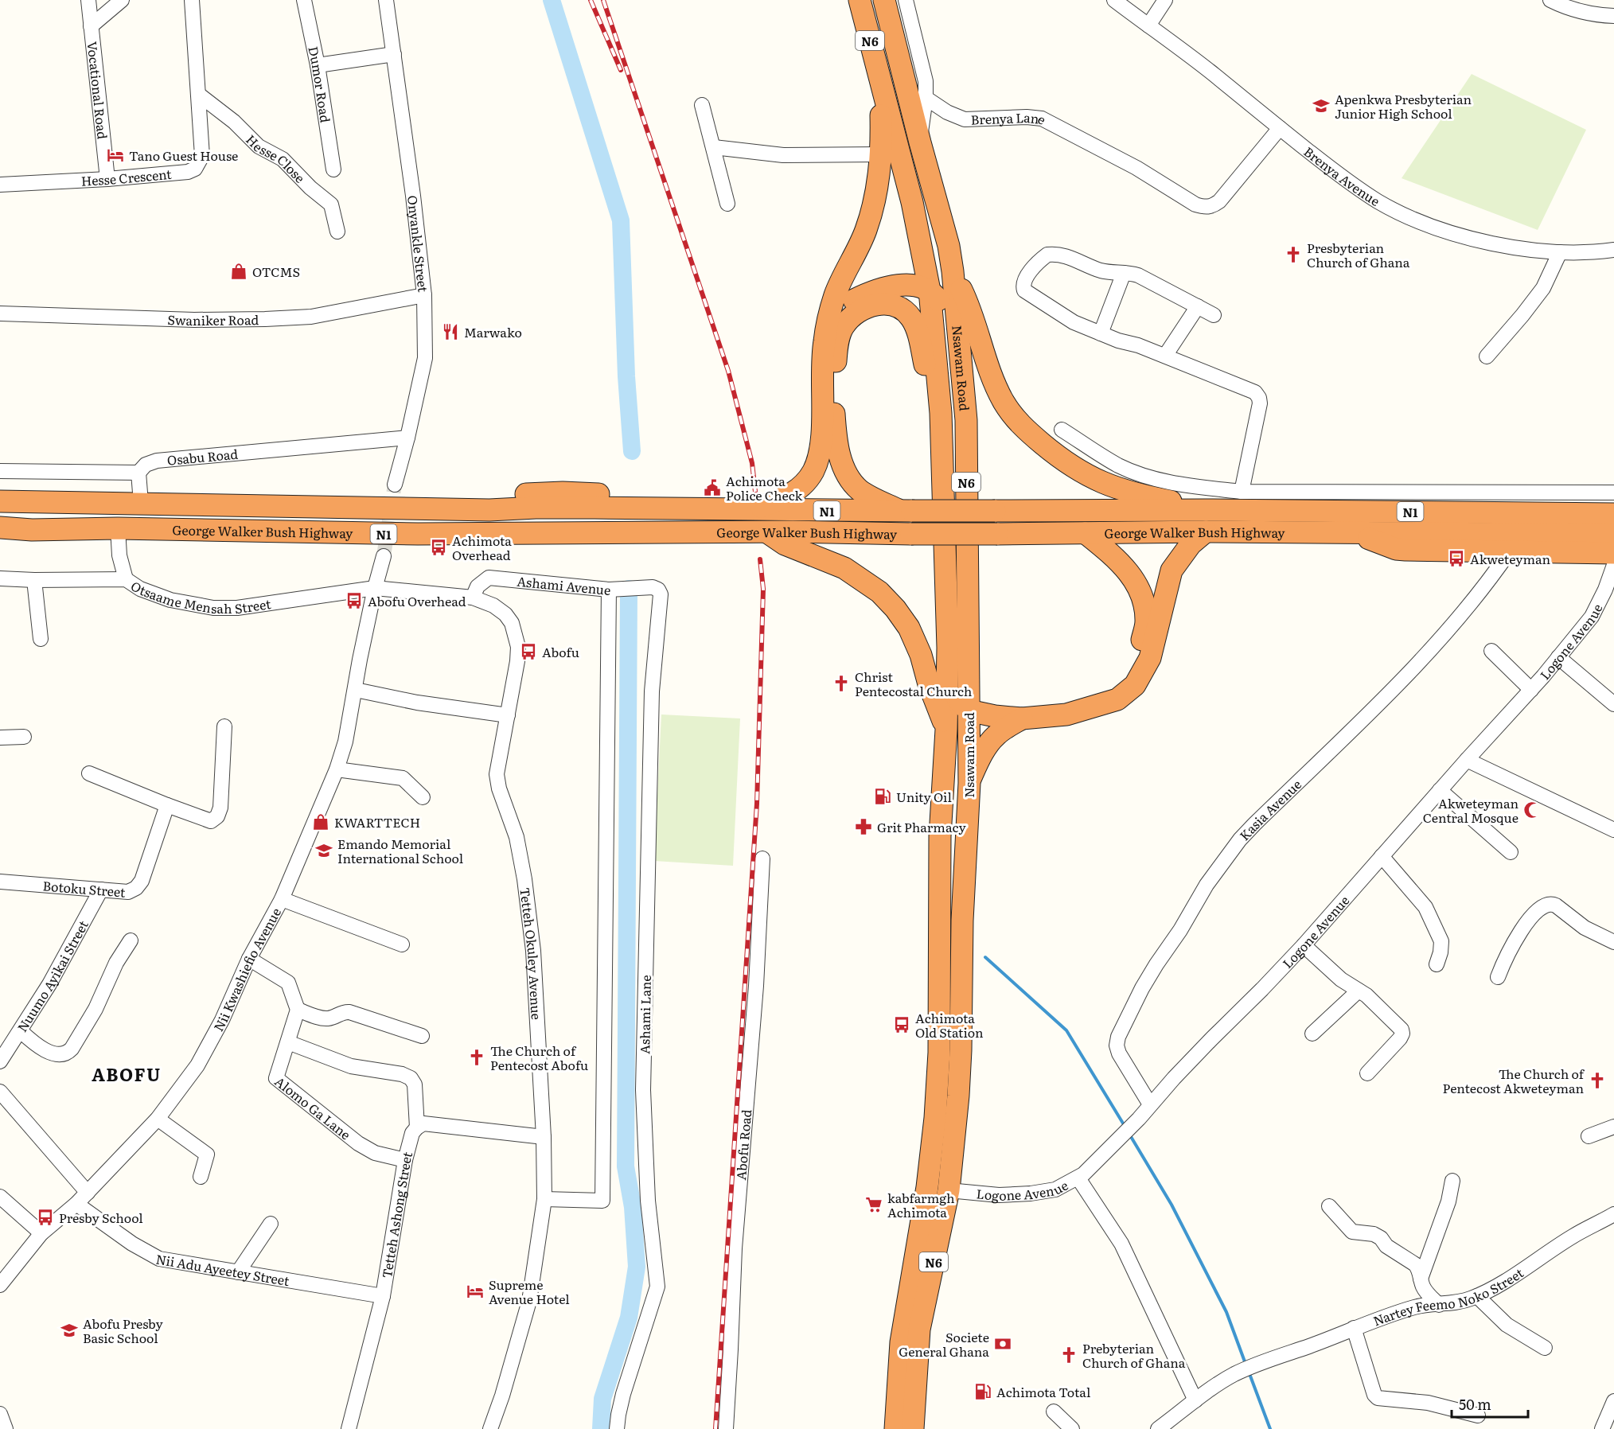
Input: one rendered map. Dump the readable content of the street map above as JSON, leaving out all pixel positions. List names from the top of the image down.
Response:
{
  "streets": {
    "highway": [
      "N6",
      "Nsawam Road",
      "N1",
      "George Walker Bush Highway"
    ],
    "street": [
      "Dumor Road",
      "Vocational Road",
      "Brenya Lane",
      "Hesse Close",
      "Brenya Avenue",
      "Hesse Crescent",
      "Onyankle Street",
      "Swaniker Road",
      "Osabu Road",
      "Ashami Avenue",
      "Otsaame Mensah Street",
      "Logone Avenue",
      "Kasia Avenue",
      "Botoku Street",
      "Tetteh Okuley Avenue",
      "Nii Kwashiefio Avenue",
      "Nuumo Ayikai Street",
      "Ashami Lane",
      "Alomo Ga Lane",
      "Abofu Road",
      "Tetteh Ashong Street",
      "Nii Adu Ayeetey Street",
      "Nartey Feemo Noko Street"
    ]
  },
  "crossings": [
    ["Vocational Road", "Hesse Crescent"],
    ["Brenya Lane", "Brenya Avenue"],
    ["Hesse Close", "Hesse Crescent"],
    ["Onyankle Street", "Swaniker Road"],
    ["Onyankle Street", "Osabu Road"],
    ["Nsawam Road", "Logone Avenue"],
    ["Ashami Avenue", "Tetteh Okuley Avenue"],
    ["Ashami Avenue", "Ashami Lane"],
    ["Otsaame Mensah Street", "Tetteh Okuley Avenue"],
    ["Otsaame Mensah Street", "Nii Kwashiefio Avenue"],
    ["Logone Avenue", "Kasia Avenue"],
    ["Botoku Street", "Nuumo Ayikai Street"],
    ["Tetteh Okuley Avenue", "Nii Kwashiefio Avenue"],
    ["Nii Kwashiefio Avenue", "Nii Adu Ayeetey Street"],
    ["Alomo Ga Lane", "Tetteh Ashong Street"],
    ["Tetteh Ashong Street", "Nii Adu Ayeetey Street"]
  ],
  "districts": ["ABOFU"],
  "places": {
    "school or university": ["Apenkwa Presbyterian Junior High School", "Emando Memorial International School", "Abofu Presby Basic School"],
    "hotel": ["Tano Guest House", "Supreme Avenue Hotel"],
    "church": [
      "Presbyterian Church of Ghana",
      "Christ Pentecostal Church",
      "The Church of Pentecost Abofu",
      "The Church of Pentecost Akweteyman",
      "Prebyterian Church of Ghana"
    ],
    "shop": ["OTCMS", "KWARTTECH"],
    "restaurant": ["Marwako"],
    "public building": ["Achimota Police Check"],
    "bus stop": [
      "Achimota Overhead",
      "Akweteyman",
      "Abofu Overhead",
      "Abofu",
      "Achimota Old Station",
      "Presby School"
    ],
    "fuel station": ["Unity Oil", "Achimota Total"],
    "mosque": ["Akweteyman Central Mosque"],
    "pharmacy": ["Grit Pharmacy"],
    "supermarket": ["kabfarmgh Achimota"],
    "bank": ["Societe General Ghana"]
  },
  "scale_bar": "50 m"
}
